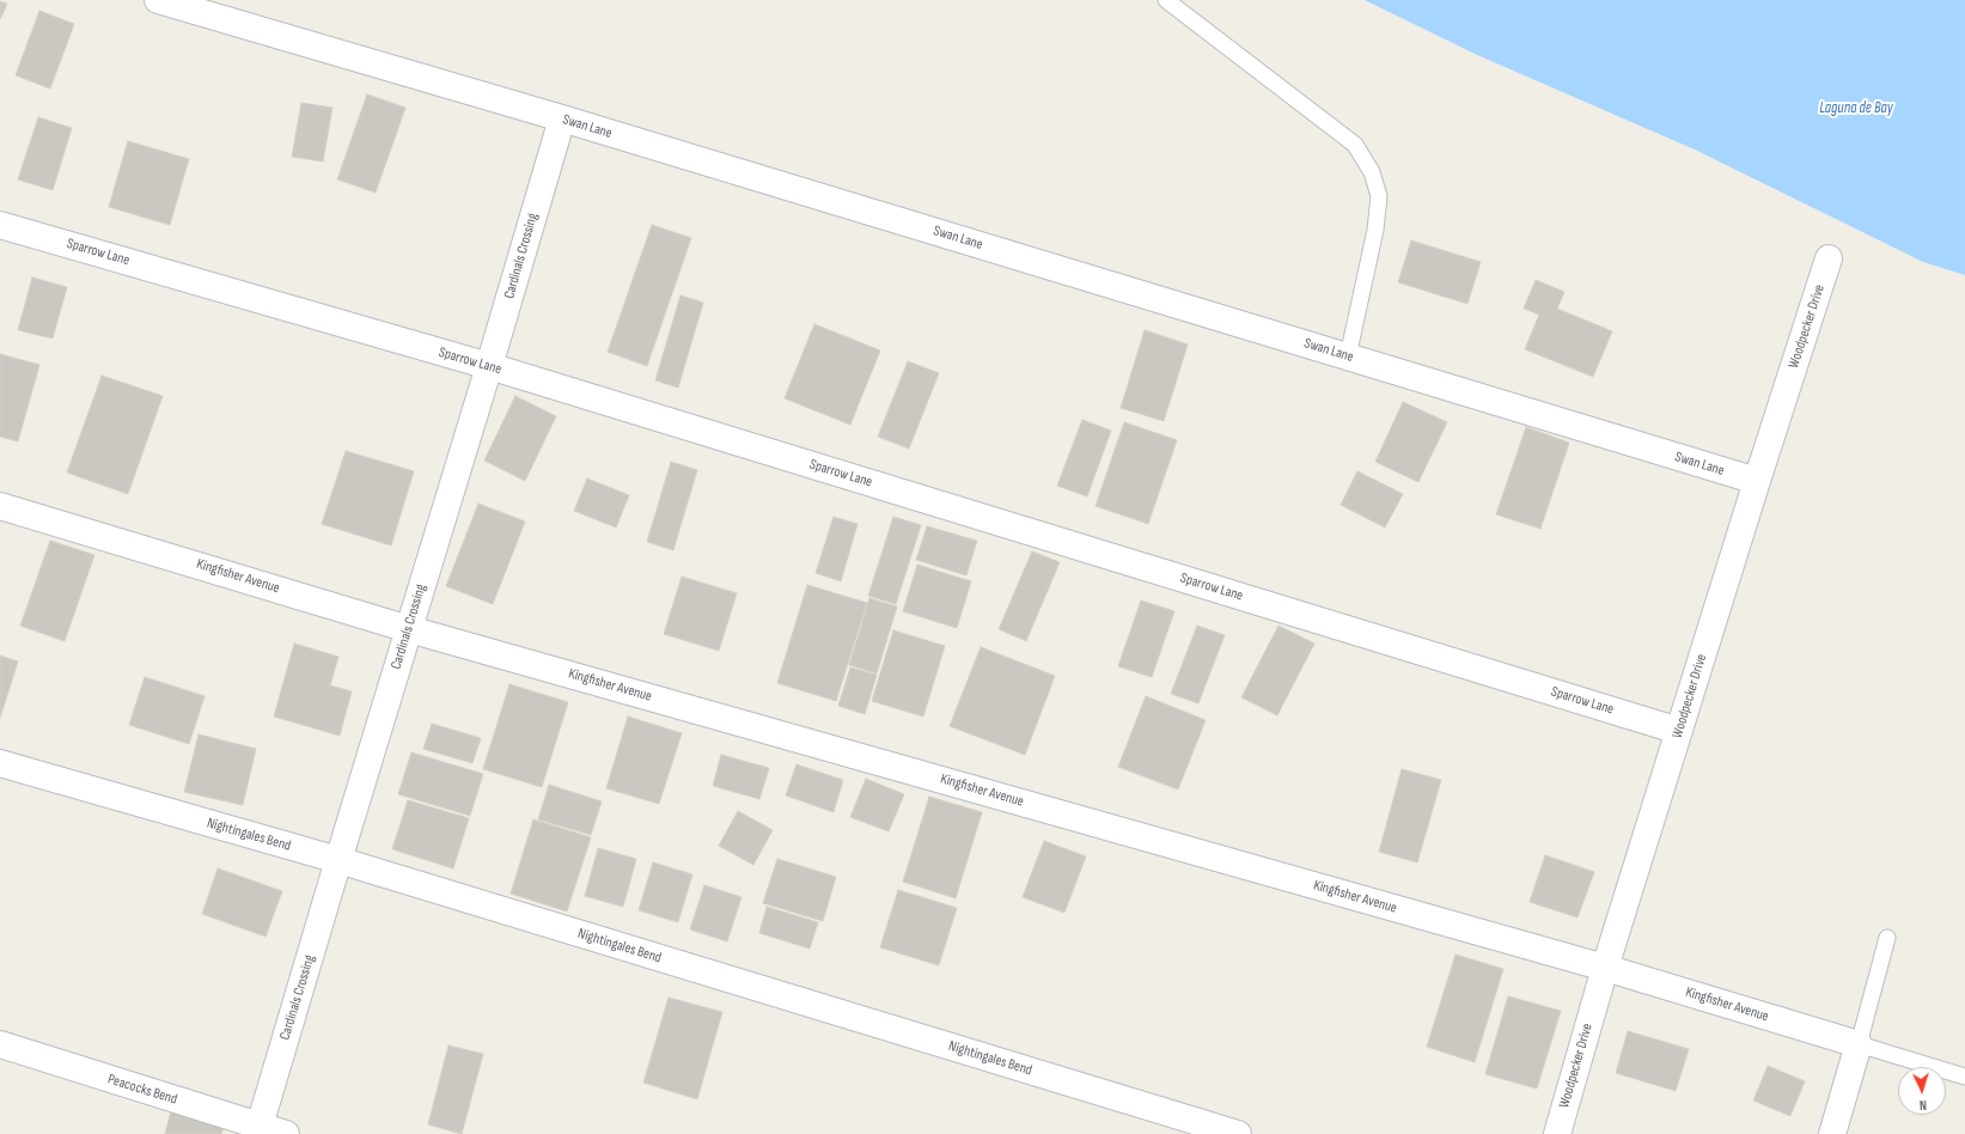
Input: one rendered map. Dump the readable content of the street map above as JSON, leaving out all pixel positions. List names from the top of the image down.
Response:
{
  "streets": {
    "street": [
      "Swan Lane",
      "Sparrow Lane",
      "Cardinals Crossing",
      "Woodpecker Drive",
      "Kingfisher Avenue",
      "Nightingales Bend",
      "Peacocks Bend"
    ]
  },
  "crossings": [
    ["Swan Lane", "Cardinals Crossing"],
    ["Swan Lane", "Woodpecker Drive"],
    ["Sparrow Lane", "Cardinals Crossing"],
    ["Sparrow Lane", "Woodpecker Drive"],
    ["Cardinals Crossing", "Kingfisher Avenue"],
    ["Cardinals Crossing", "Nightingales Bend"],
    ["Cardinals Crossing", "Peacocks Bend"],
    ["Woodpecker Drive", "Kingfisher Avenue"]
  ],
  "water": ["Laguna de Bay"],
  "north": "bottom"
}
